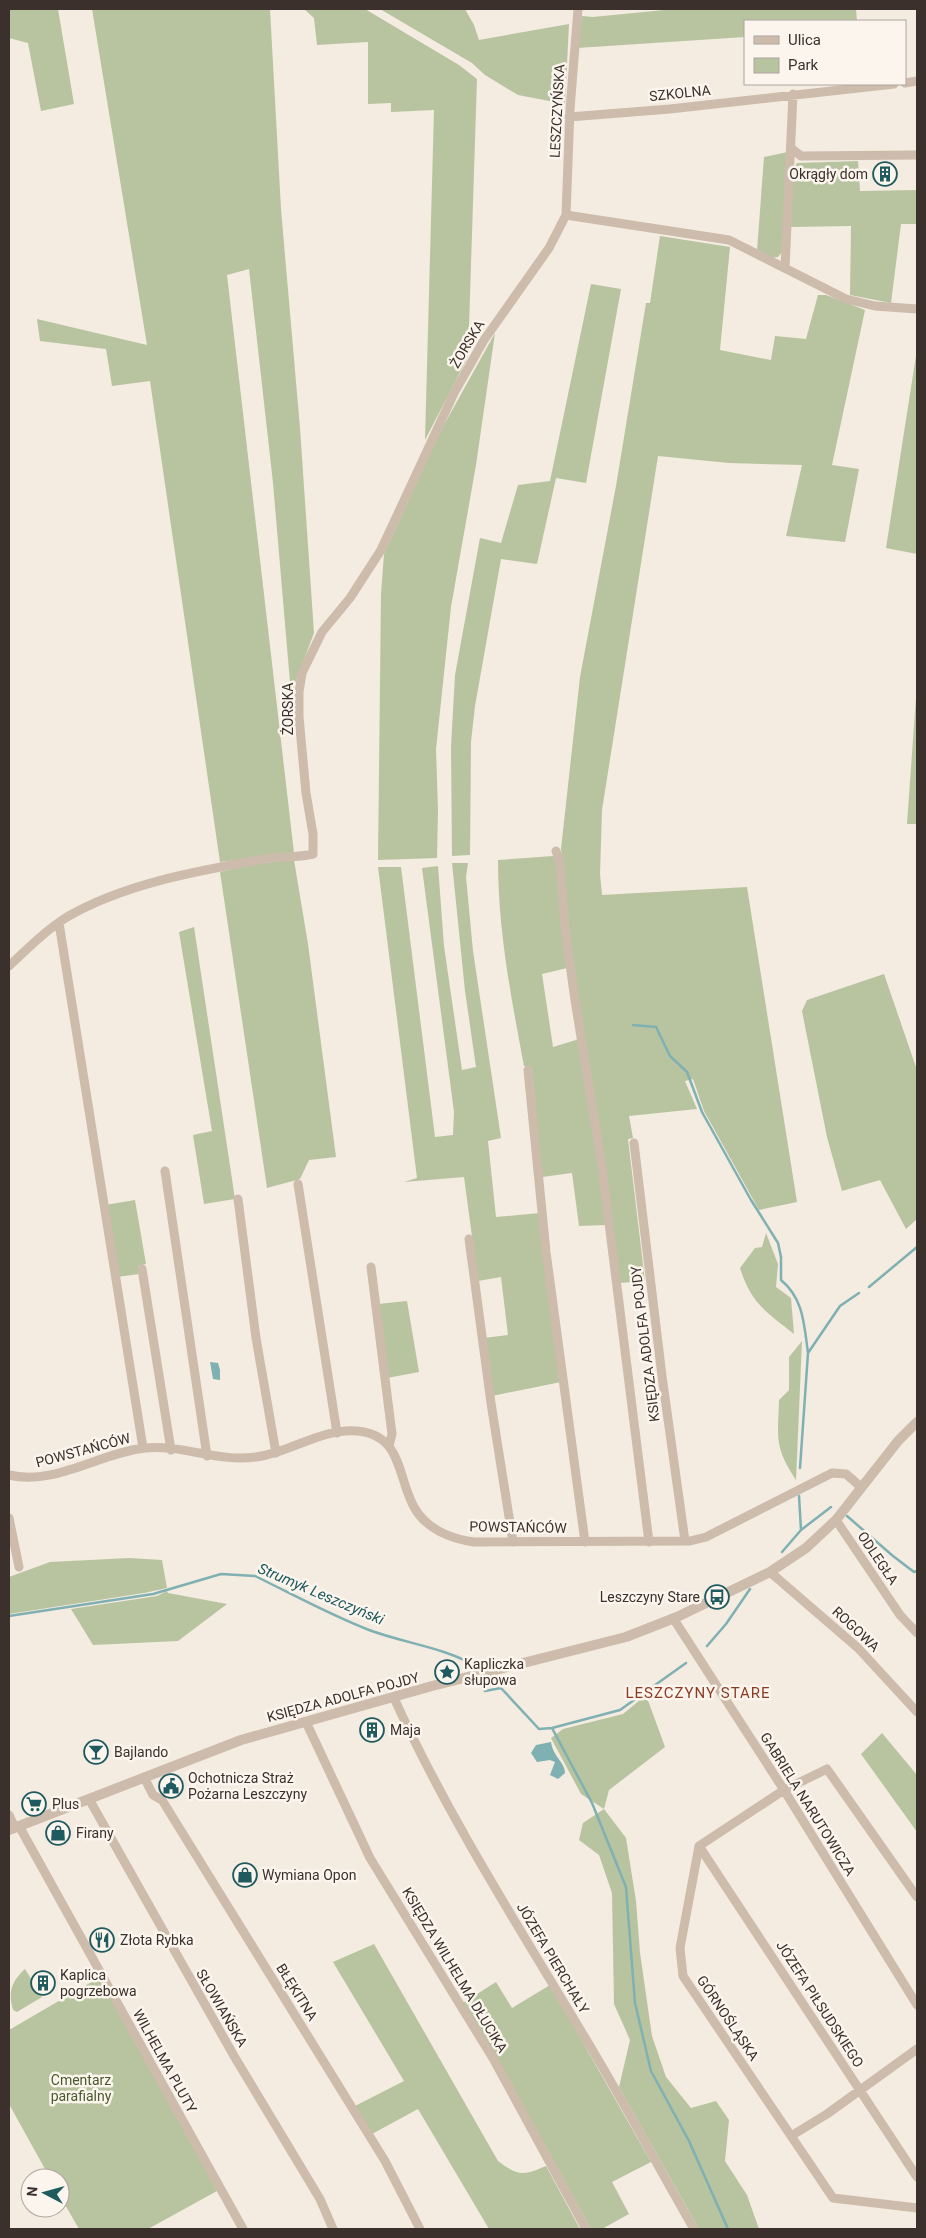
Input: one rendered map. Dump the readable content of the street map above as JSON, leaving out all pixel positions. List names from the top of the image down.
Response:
{
  "streets": {
    "street": [
      "SZKOLNA",
      "LESZCZYŃSKA",
      "ŻORSKA",
      "KSIĘDZA ADOLFA POJDY",
      "POWSTAŃCÓW",
      "ODLEGŁA",
      "ROGOWA",
      "GABRIELA NARUTOWICZA",
      "JÓZEFA PIERCHAŁY",
      "KSIĘDZA WILHELMA DŁUCIKA",
      "BŁĘKITNA",
      "JÓZEFA PIŁSUDSKIEGO",
      "SŁOWIAŃSKA",
      "GÓRNOŚLĄSKA",
      "WILHELMA PLUTY"
    ]
  },
  "crossings": [
    ["SZKOLNA", "LESZCZYŃSKA"],
    ["LESZCZYŃSKA", "ŻORSKA"],
    ["KSIĘDZA ADOLFA POJDY", "POWSTAŃCÓW"],
    ["KSIĘDZA ADOLFA POJDY", "ODLEGŁA"],
    ["KSIĘDZA ADOLFA POJDY", "ROGOWA"],
    ["KSIĘDZA ADOLFA POJDY", "GABRIELA NARUTOWICZA"],
    ["KSIĘDZA ADOLFA POJDY", "JÓZEFA PIERCHAŁY"],
    ["KSIĘDZA ADOLFA POJDY", "KSIĘDZA WILHELMA DŁUCIKA"],
    ["KSIĘDZA ADOLFA POJDY", "BŁĘKITNA"],
    ["KSIĘDZA ADOLFA POJDY", "SŁOWIAŃSKA"],
    ["KSIĘDZA ADOLFA POJDY", "WILHELMA PLUTY"],
    ["JÓZEFA PIŁSUDSKIEGO", "GÓRNOŚLĄSKA"]
  ],
  "districts": ["LESZCZYNY STARE"],
  "water": ["Strumyk Leszczyński"],
  "parks": ["Cmentarz parafialny"],
  "places": {
    "building": ["Okrągły dom", "Maja", "Kaplica pogrzebowa"],
    "bus stop": ["Leszczyny Stare"],
    "place": ["Kapliczka słupowa"],
    "bar": ["Bajlando"],
    "public building": ["Ochotnicza Straż Pożarna Leszczyny"],
    "supermarket": ["Plus"],
    "shop": ["Firany", "Wymiana Opon"],
    "restaurant": ["Złota Rybka"]
  },
  "legend": ["Ulica", "Park"],
  "north": "left"
}
